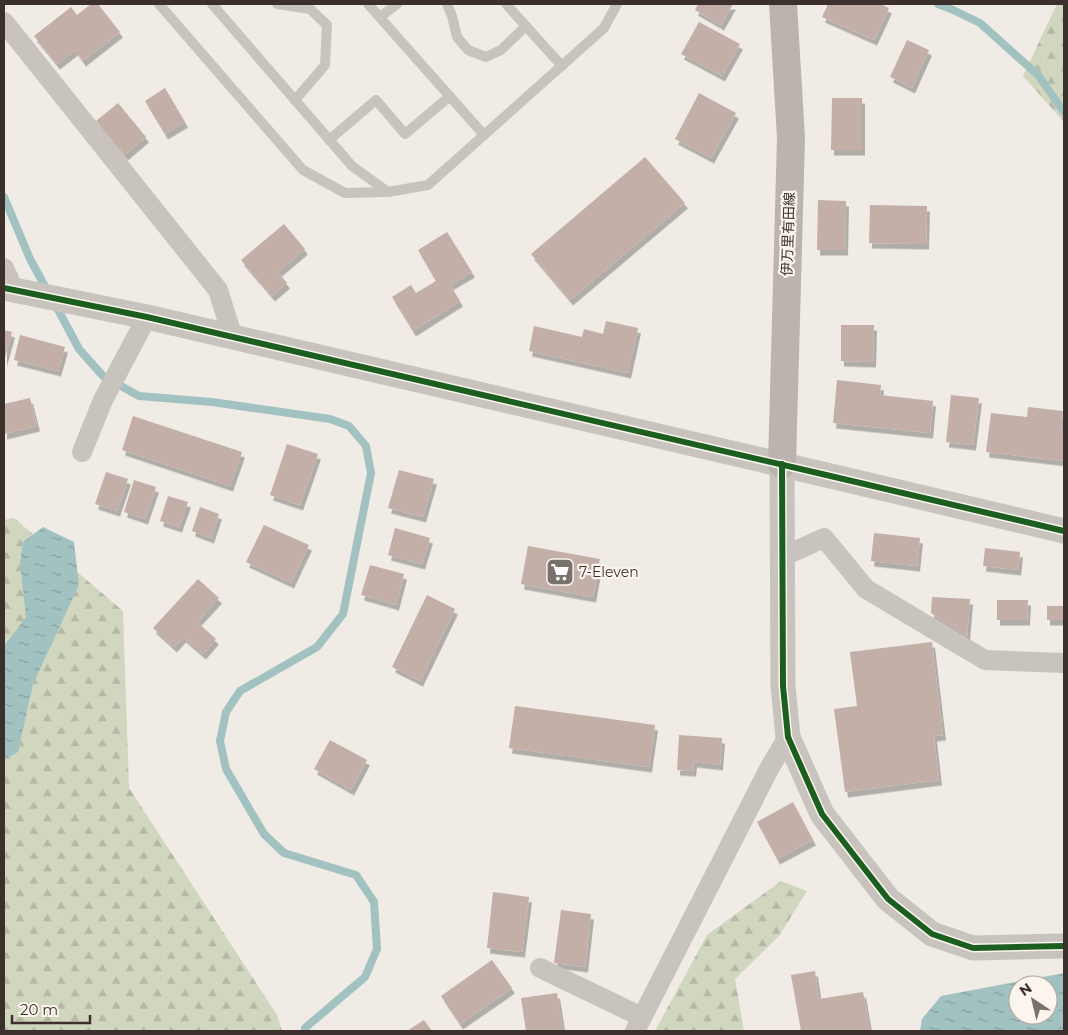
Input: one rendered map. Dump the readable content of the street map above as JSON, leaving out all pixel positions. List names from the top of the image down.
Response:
{
  "streets": {
    "main road": ["伊万里有田線"]
  },
  "places": {
    "supermarket": ["7-Eleven"]
  },
  "scale_bar": "20 m",
  "north": "top left"
}
